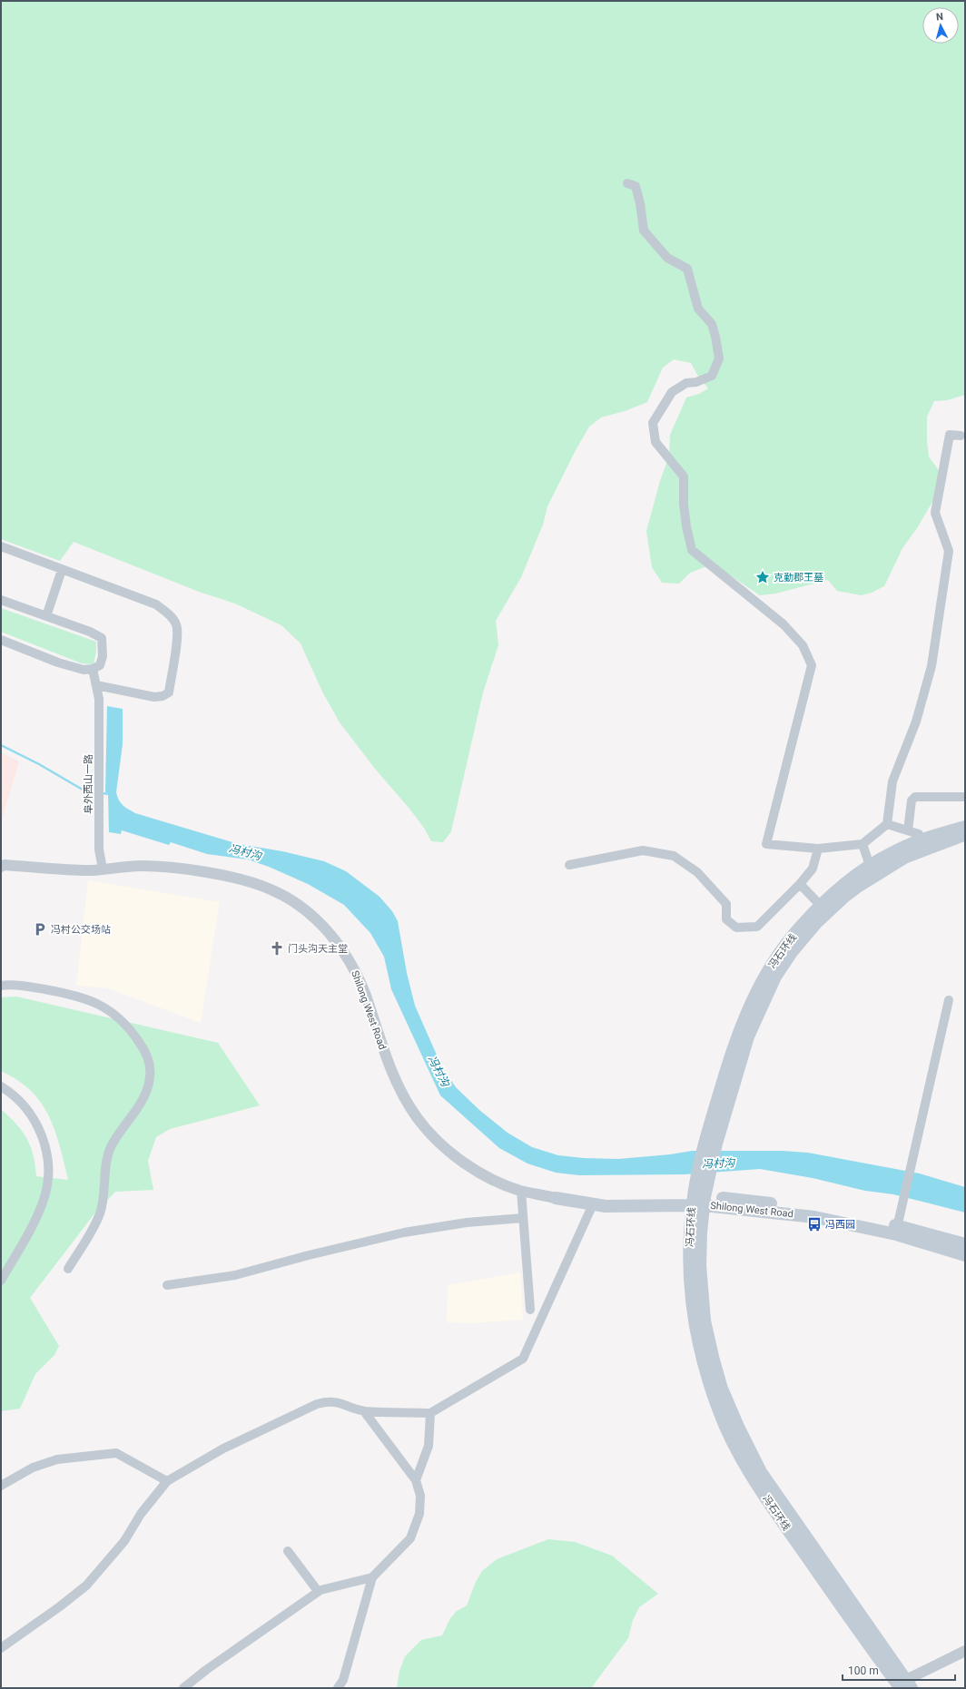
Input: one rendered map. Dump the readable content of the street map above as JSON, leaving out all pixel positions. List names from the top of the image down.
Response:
{
  "streets": {
    "main road": ["冯石环线", "Shilong West Road"],
    "street": ["阜外西山一路"]
  },
  "crossings": [
    ["阜外西山一路", "Shilong West Road"],
    ["冯石环线", "Shilong West Road"]
  ],
  "water": ["冯村沟"],
  "places": {
    "place": ["克勤郡王墓"],
    "parking": ["冯村公交场站"],
    "church": ["门头沟天主堂"],
    "bus stop": ["冯西园"]
  },
  "scale_bar": "100 m",
  "north": "top"
}
